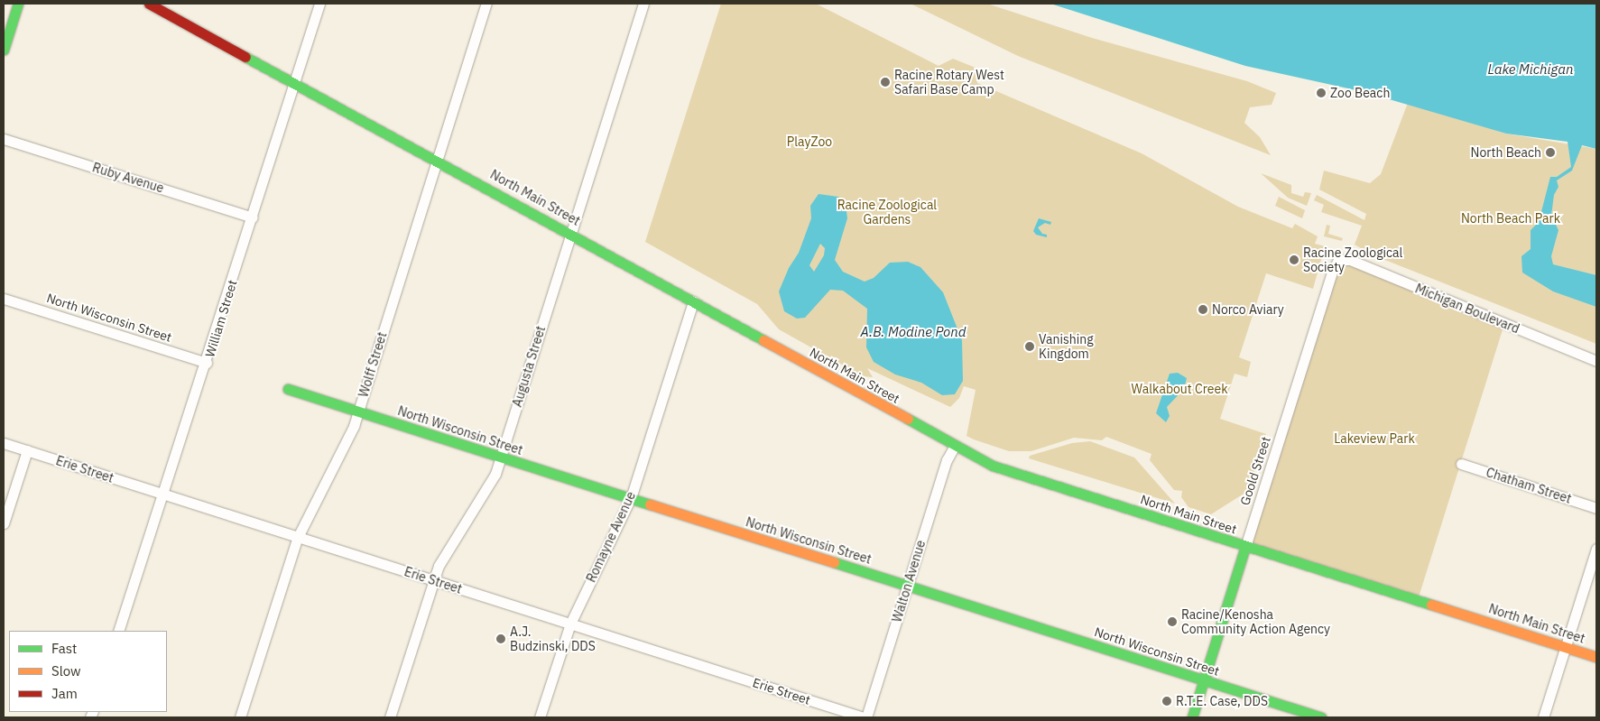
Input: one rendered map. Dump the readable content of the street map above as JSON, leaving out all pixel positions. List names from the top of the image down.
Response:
{
  "streets": {
    "main road": ["North Main Street", "North Wisconsin Street", "Goold Street"],
    "street": [
      "Ruby Avenue",
      "Michigan Boulevard",
      "William Street",
      "Wolff Street",
      "Augusta Street",
      "Erie Street",
      "Chatham Street",
      "Romayne Avenue",
      "Walton Avenue"
    ]
  },
  "crossings": [
    ["Ruby Avenue", "William Street"],
    ["North Main Street", "William Street"],
    ["North Main Street", "Wolff Street"],
    ["North Main Street", "Augusta Street"],
    ["North Main Street", "Goold Street"],
    ["North Main Street", "Romayne Avenue"],
    ["North Main Street", "Walton Avenue"],
    ["Michigan Boulevard", "Goold Street"],
    ["North Wisconsin Street", "William Street"],
    ["North Wisconsin Street", "Wolff Street"],
    ["North Wisconsin Street", "Augusta Street"],
    ["North Wisconsin Street", "Goold Street"],
    ["North Wisconsin Street", "Romayne Avenue"],
    ["North Wisconsin Street", "Walton Avenue"],
    ["William Street", "Erie Street"],
    ["Wolff Street", "Erie Street"],
    ["Augusta Street", "Erie Street"],
    ["Erie Street", "Romayne Avenue"],
    ["Erie Street", "Walton Avenue"]
  ],
  "water": ["Lake Michigan", "A.B. Modine Pond"],
  "parks": [
    "PlayZoo",
    "Racine Zoological Gardens",
    "North Beach Park",
    "Walkabout Creek",
    "Lakeview Park"
  ],
  "places": [
    "Racine Rotary West Safari Base Camp",
    "Zoo Beach",
    "North Beach",
    "Racine Zoological Society",
    "Norco Aviary",
    "Vanishing Kingdom",
    "Racine/Kenosha Community Action Agency",
    "A.J. Budzinski, DDS",
    "R.T.E. Case, DDS"
  ],
  "legend": ["Fast", "Slow", "Jam"]
}
